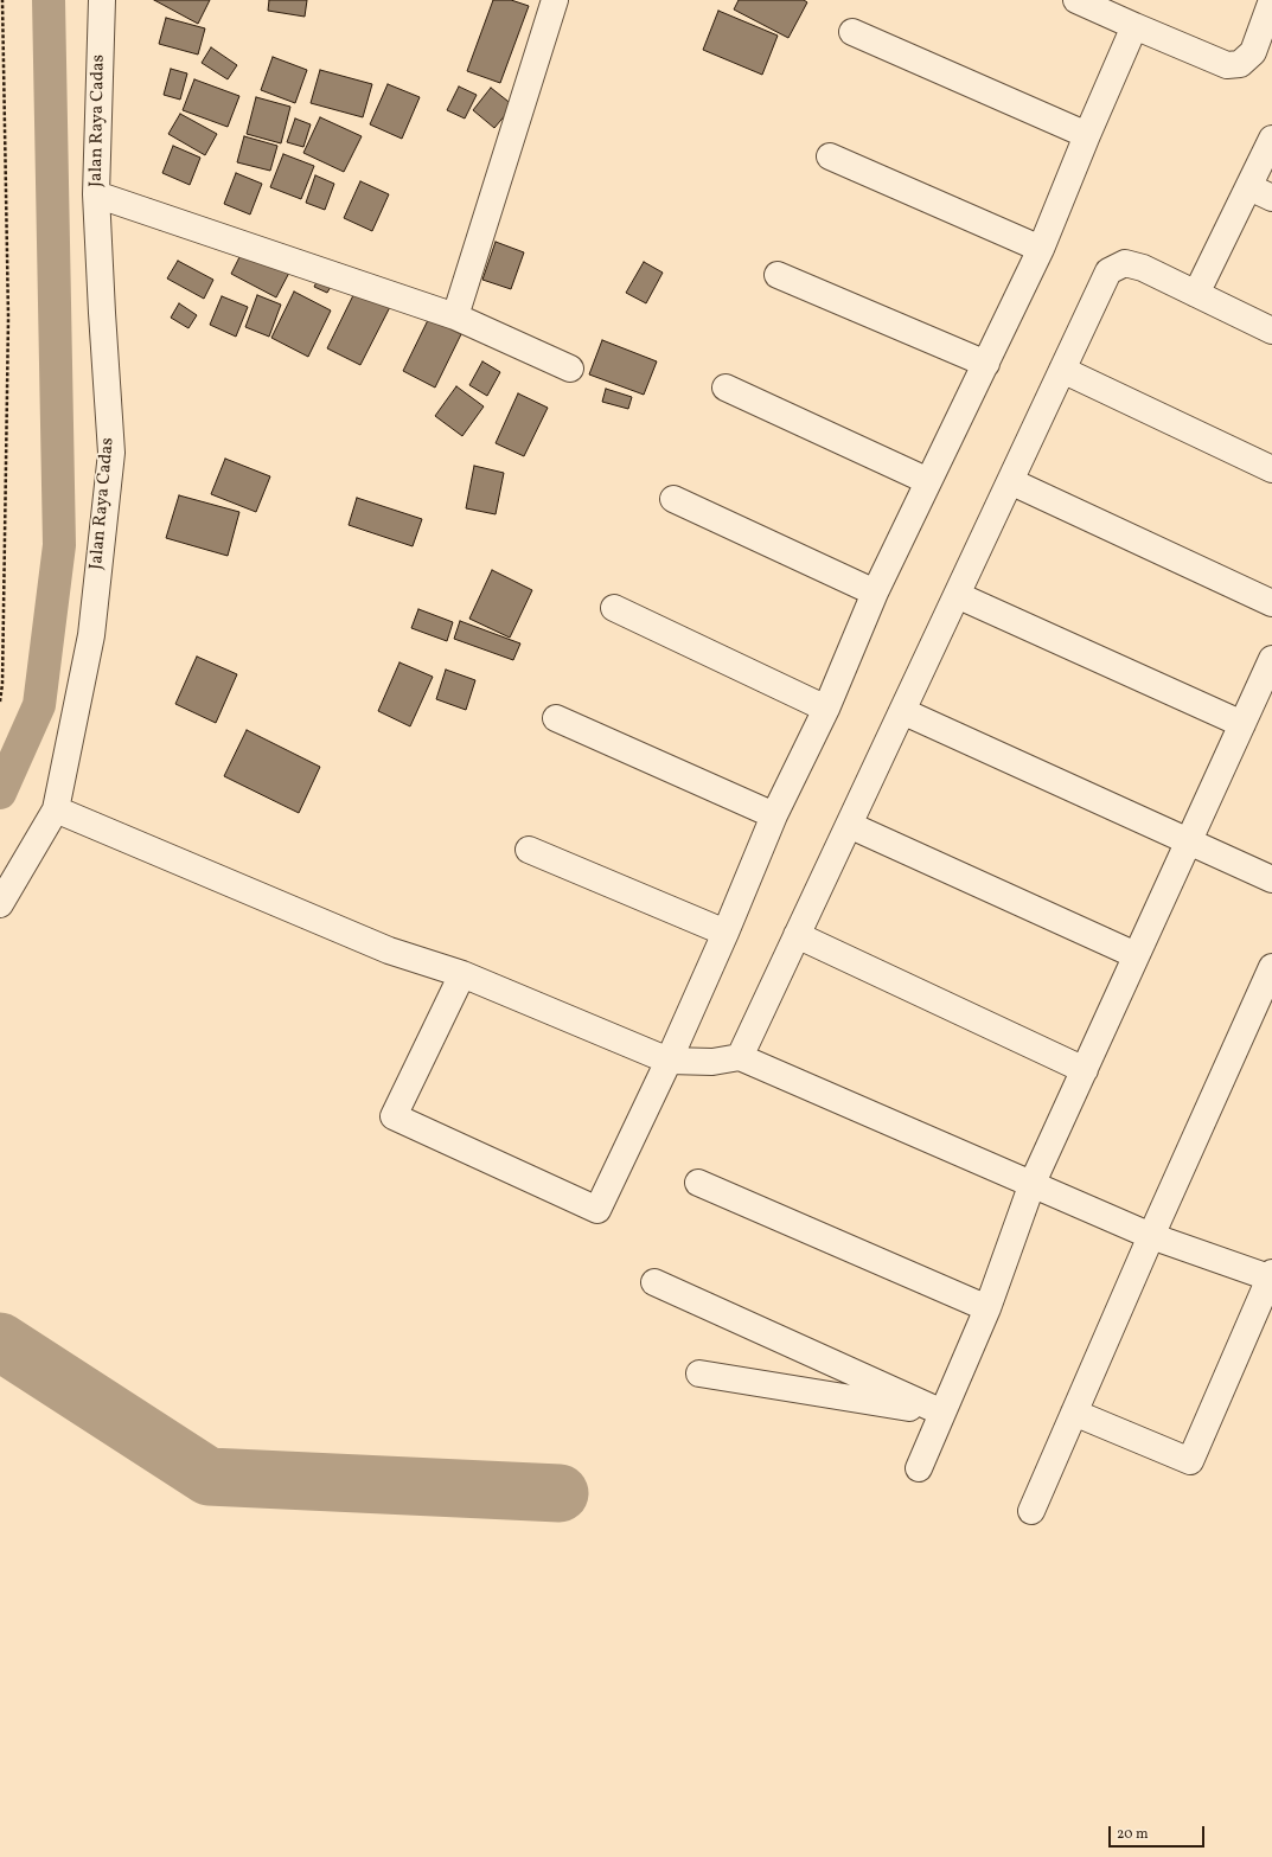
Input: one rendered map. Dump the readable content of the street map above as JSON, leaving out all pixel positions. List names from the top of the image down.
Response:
{
  "streets": {
    "street": ["Jalan Raya Cadas"]
  },
  "scale_bar": "20 m"
}
